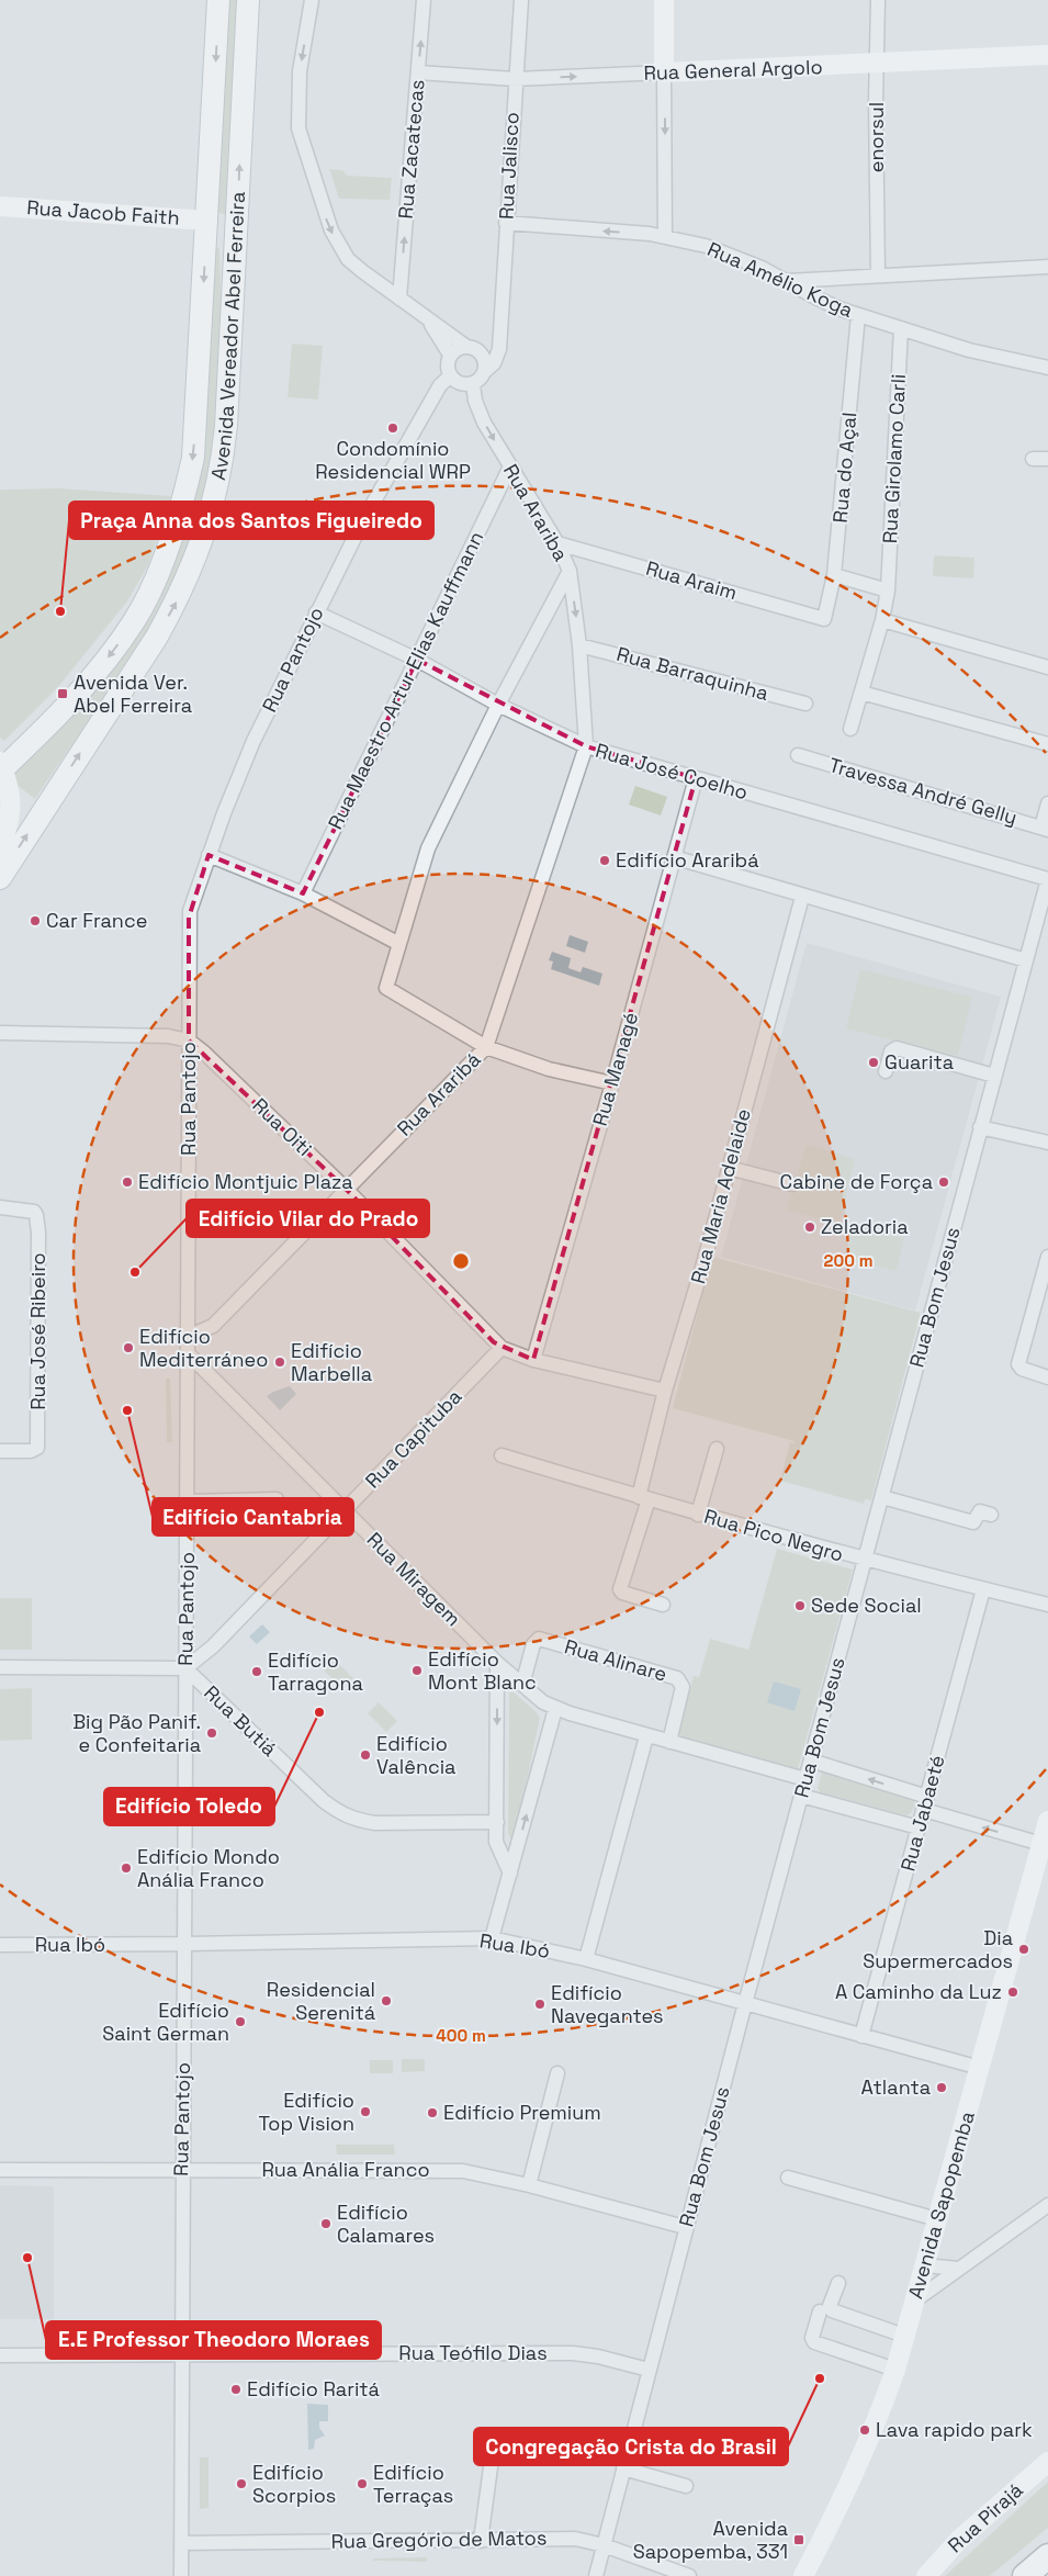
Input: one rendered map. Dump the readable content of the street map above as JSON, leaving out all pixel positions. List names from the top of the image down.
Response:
{
  "streets": {
    "main road": [
      "Rua General Argolo",
      "Rua Jacob Faith",
      "Avenida Vereador Abel Ferreira",
      "Avenida Sapopemba",
      "Rua Pirajá"
    ],
    "street": [
      "enorsul",
      "Rua Zacatecas",
      "Rua Jalisco",
      "Rua Amélio Koga",
      "Rua Girolamo Carli",
      "Rua do Açal",
      "Rua Arariba",
      "Rua Araim",
      "Rua Pantojo",
      "Rua Barraquinha",
      "Rua Maestro Artur Elias Kauffmann",
      "Rua José Coelho",
      "Travessa André Gelly",
      "Rua Managé",
      "Rua Araribá",
      "Rua Oiti",
      "Rua Maria Adelaide",
      "Rua Bom Jesus",
      "Rua José Ribeiro",
      "Rua Capituba",
      "Rua Pico Negro",
      "Rua Miragem",
      "Rua Alinare",
      "Rua Butiá",
      "Rua Jabaeté",
      "Rua Ibó",
      "Rua Anália Franco",
      "Rua Teófilo Dias",
      "Rua Gregório de Matos"
    ]
  },
  "crossings": [
    ["Rua General Argolo", "enorsul"],
    ["Rua General Argolo", "Rua Zacatecas"],
    ["Rua General Argolo", "Rua Jalisco"],
    ["Rua Jalisco", "Rua Amélio Koga"],
    ["Rua Jalisco", "Rua Arariba"],
    ["Rua Jalisco", "Rua Pantojo"],
    ["Rua Jacob Faith", "Avenida Vereador Abel Ferreira"],
    ["Rua Amélio Koga", "Rua Girolamo Carli"],
    ["Rua Amélio Koga", "Rua do Açal"],
    ["Rua do Açal", "Rua Araim"],
    ["Rua Arariba", "Rua Araim"],
    ["Rua Arariba", "Rua Pantojo"],
    ["Rua Arariba", "Rua Barraquinha"],
    ["Rua Arariba", "Rua Maestro Artur Elias Kauffmann"],
    ["Rua Arariba", "Rua José Coelho"],
    ["Rua Arariba", "Rua Araribá"],
    ["Rua Pantojo", "Rua José Coelho"],
    ["Rua Pantojo", "Rua Araribá"],
    ["Rua Pantojo", "Rua Oiti"],
    ["Rua Pantojo", "Rua Capituba"],
    ["Rua Pantojo", "Rua Miragem"],
    ["Rua Pantojo", "Rua Butiá"],
    ["Rua Pantojo", "Rua Ibó"],
    ["Rua Pantojo", "Rua Anália Franco"],
    ["Rua Pantojo", "Rua Teófilo Dias"],
    ["Rua Pantojo", "Rua Gregório de Matos"],
    ["Rua Maestro Artur Elias Kauffmann", "Rua José Coelho"],
    ["Rua José Coelho", "Rua Managé"],
    ["Rua José Coelho", "Rua Araribá"],
    ["Rua José Coelho", "Rua Bom Jesus"],
    ["Rua Managé", "Rua Oiti"],
    ["Rua Araribá", "Rua Oiti"],
    ["Rua Oiti", "Rua Maria Adelaide"],
    ["Rua Oiti", "Rua Capituba"],
    ["Rua Maria Adelaide", "Rua Pico Negro"],
    ["Rua Bom Jesus", "Rua Pico Negro"],
    ["Rua Bom Jesus", "Rua Miragem"],
    ["Rua Bom Jesus", "Rua Ibó"],
    ["Rua Bom Jesus", "Rua Anália Franco"],
    ["Rua Bom Jesus", "Rua Teófilo Dias"],
    ["Rua Bom Jesus", "Rua Gregório de Matos"],
    ["Rua Capituba", "Rua Miragem"],
    ["Rua Capituba", "Rua Butiá"],
    ["Rua Pico Negro", "Rua Jabaeté"],
    ["Rua Miragem", "Rua Alinare"],
    ["Rua Jabaeté", "Rua Ibó"],
    ["Rua Ibó", "Avenida Sapopemba"]
  ],
  "one_way": ["Rua Zacatecas", "Rua Arariba"],
  "places": {
    "other": [
      "Condomínio Residencial WRP",
      "Praça Anna dos Santos Figueiredo",
      "Edifício Araribá",
      "Car France",
      "Guarita",
      "Edifício Montjuic Plaza",
      "Cabine de Força",
      "Zeladoria",
      "Edifício Vilar do Prado",
      "Edifício Mediterráneo",
      "Edifício Marbella",
      "Edifício Cantabria",
      "Sede Social",
      "Edifício Mont Blanc",
      "Edifício Tarragona",
      "Edifício Toledo",
      "Big Pão Panif. e Confeitaria",
      "Edifício Valência",
      "Edifício Mondo Anália Franco",
      "Dia Supermercados",
      "A Caminho da Luz",
      "Residencial Serenitá",
      "Edifício Navegantes",
      "Edifício Saint German",
      "Atlanta",
      "Edifício Top Vision",
      "Edifício Premium",
      "Edifício Calamares",
      "E.E Professor Theodoro Moraes",
      "Congregação Crista do Brasil",
      "Edifício Raritá",
      "Lava rapido park",
      "Edifício Scorpios",
      "Edifício Terraças"
    ],
    "transit": ["Avenida Ver. Abel Ferreira", "Avenida Sapopemba, 331"]
  },
  "rings": ["200 m", "400 m"]
}
